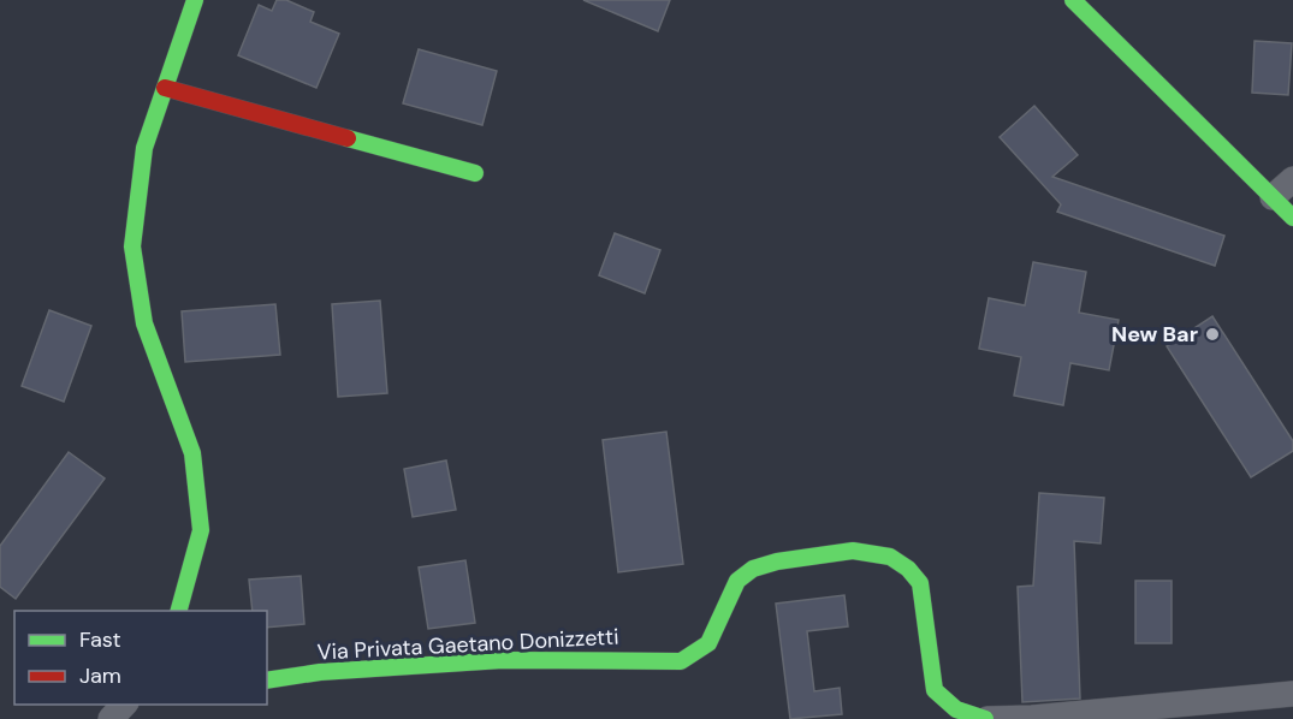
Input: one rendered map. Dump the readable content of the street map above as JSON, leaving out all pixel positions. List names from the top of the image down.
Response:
{
  "streets": {
    "street": ["Via Privata Gaetano Donizzetti"]
  },
  "places": ["New Bar"],
  "legend": ["Fast", "Jam"]
}
